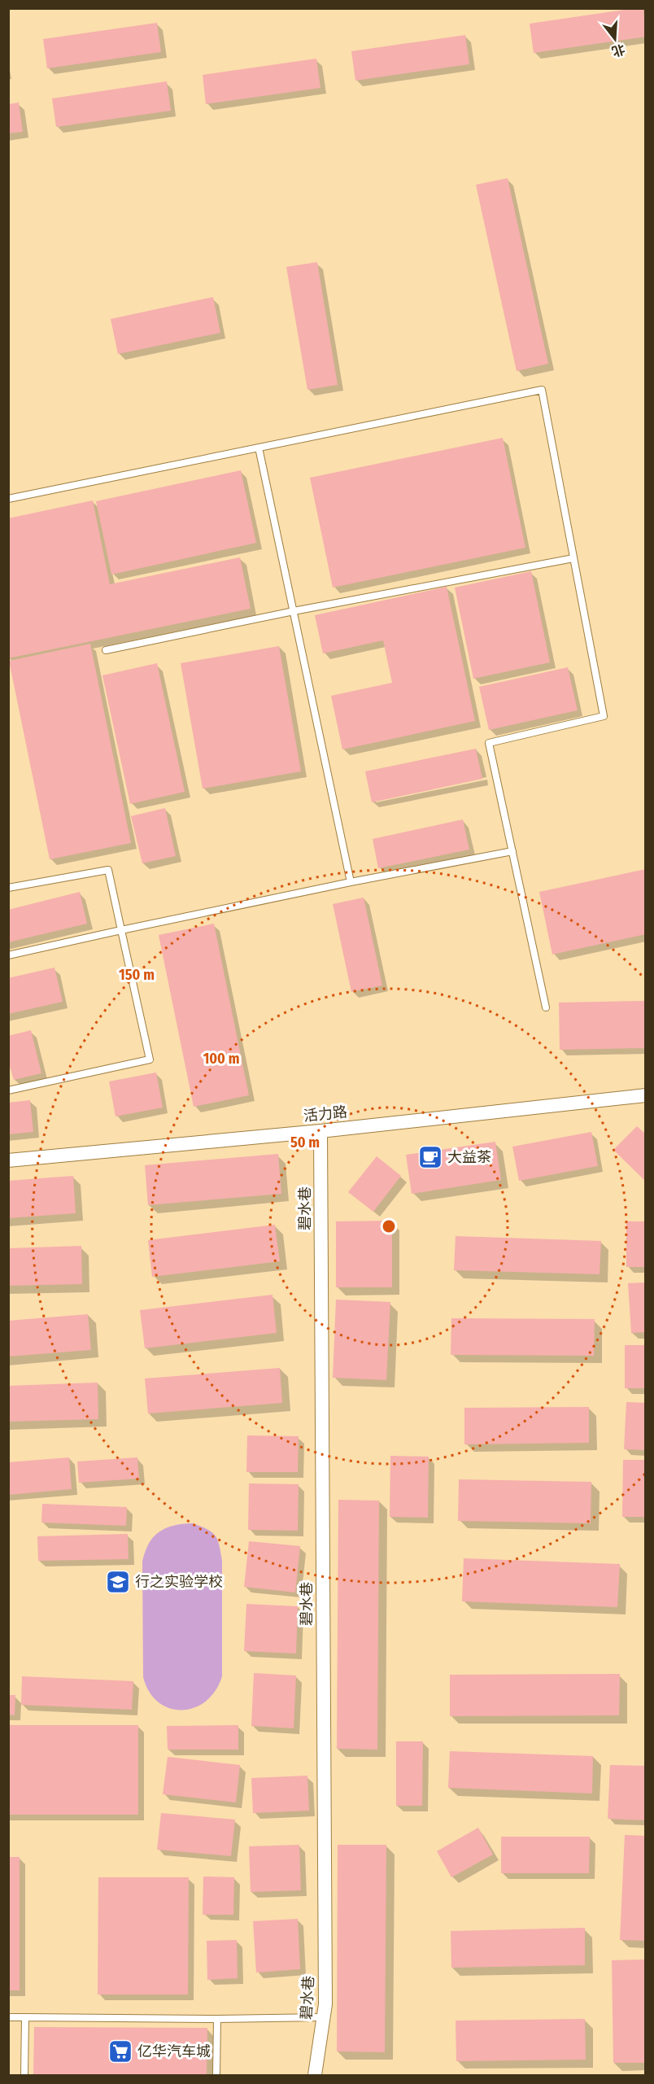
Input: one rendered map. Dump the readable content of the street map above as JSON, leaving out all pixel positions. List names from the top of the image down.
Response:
{
  "streets": {
    "street": ["活力路", "碧水巷"]
  },
  "crossings": [
    ["活力路", "碧水巷"]
  ],
  "places": {
    "cafe": ["大益茶"],
    "school or university": ["行之实验学校"],
    "supermarket": ["亿华汽车城"]
  },
  "north": "bottom",
  "rings": ["150 m", "100 m", "50 m"]
}
